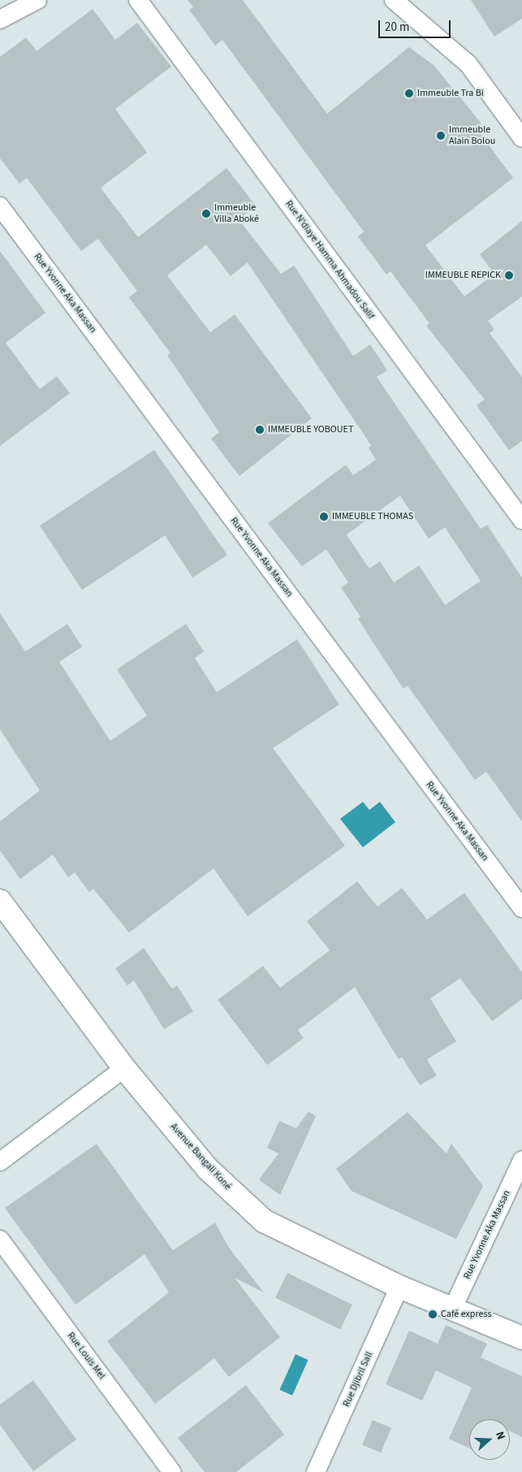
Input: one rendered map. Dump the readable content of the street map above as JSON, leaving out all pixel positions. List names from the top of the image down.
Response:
{
  "streets": {
    "street": [
      "Rue N'diaye Hamma Ahmadou Salif",
      "Rue Yvonne Aka Massan",
      "Avenue Bangali Koné",
      "Rue Louis Mel",
      "Rue Djibril Sall"
    ]
  },
  "crossings": [
    ["Rue Yvonne Aka Massan", "Avenue Bangali Koné"],
    ["Avenue Bangali Koné", "Rue Djibril Sall"]
  ],
  "places": [
    "Immeuble Tra Bi",
    "Immeuble Alain Bolou",
    "Immeuble Villa Aboké",
    "IMMEUBLE REPICK",
    "IMMEUBLE YOBOUET",
    "IMMEUBLE THOMAS",
    "Café express"
  ],
  "scale_bar": "20 m",
  "north": "right"
}
